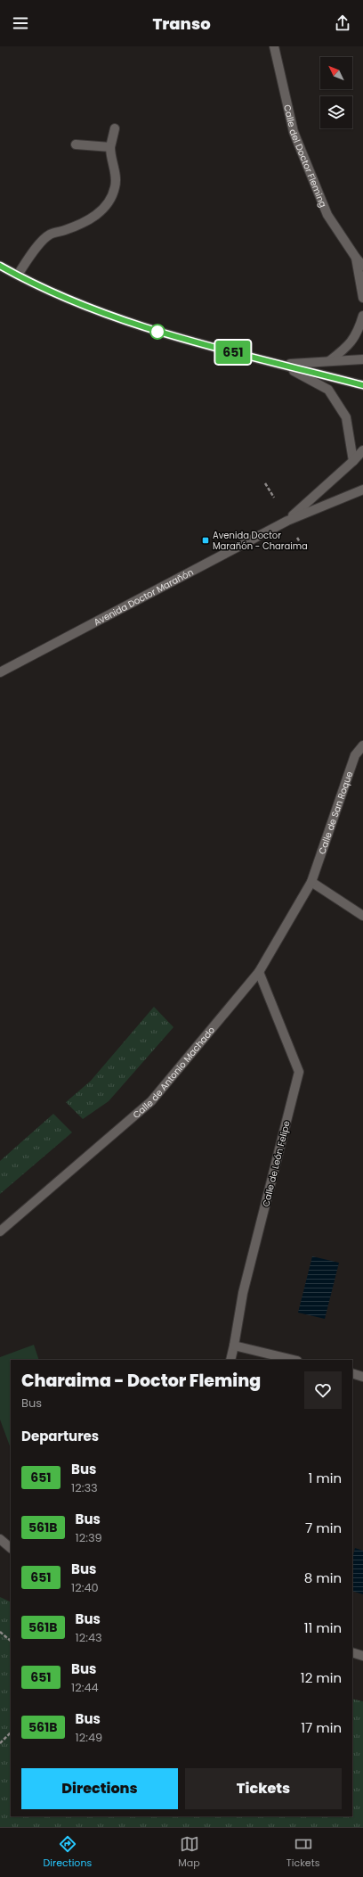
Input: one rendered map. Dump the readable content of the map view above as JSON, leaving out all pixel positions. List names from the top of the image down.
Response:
{
  "streets": {
    "street": [
      "Calle del Doctor Fleming",
      "Avenida Doctor Marañón",
      "Calle de San Roque",
      "Calle de Antonio Machado",
      "Calle de León Felipe"
    ]
  },
  "crossings": [
    ["Calle de San Roque", "Calle de Antonio Machado"],
    ["Calle de Antonio Machado", "Calle de León Felipe"]
  ],
  "places": {
    "transit": ["Avenida Doctor Marañón - Charaima"]
  },
  "lines": ["bus line 651"],
  "north": "top left",
  "page": {
    "header": "Transo",
    "on_map": "651",
    "heading": [
      ["Charaima - Doctor Fleming", "Bus"],
      "Departures"
    ],
    "list": [
      {
        "mark": "651",
        "name": "Bus",
        "note": "12:33",
        "value": "1 min"
      },
      {
        "mark": "561B",
        "name": "Bus",
        "note": "12:39",
        "value": "7 min"
      },
      {
        "mark": "651",
        "name": "Bus",
        "note": "12:40",
        "value": "8 min"
      },
      {
        "mark": "561B",
        "name": "Bus",
        "note": "12:43",
        "value": "11 min"
      },
      {
        "mark": "651",
        "name": "Bus",
        "note": "12:44",
        "value": "12 min"
      },
      {
        "mark": "561B",
        "name": "Bus",
        "note": "12:49",
        "value": "17 min"
      }
    ],
    "buttons": ["Directions", "Tickets"],
    "tabs": ["Directions", "Map", "Tickets"]
  }
}
